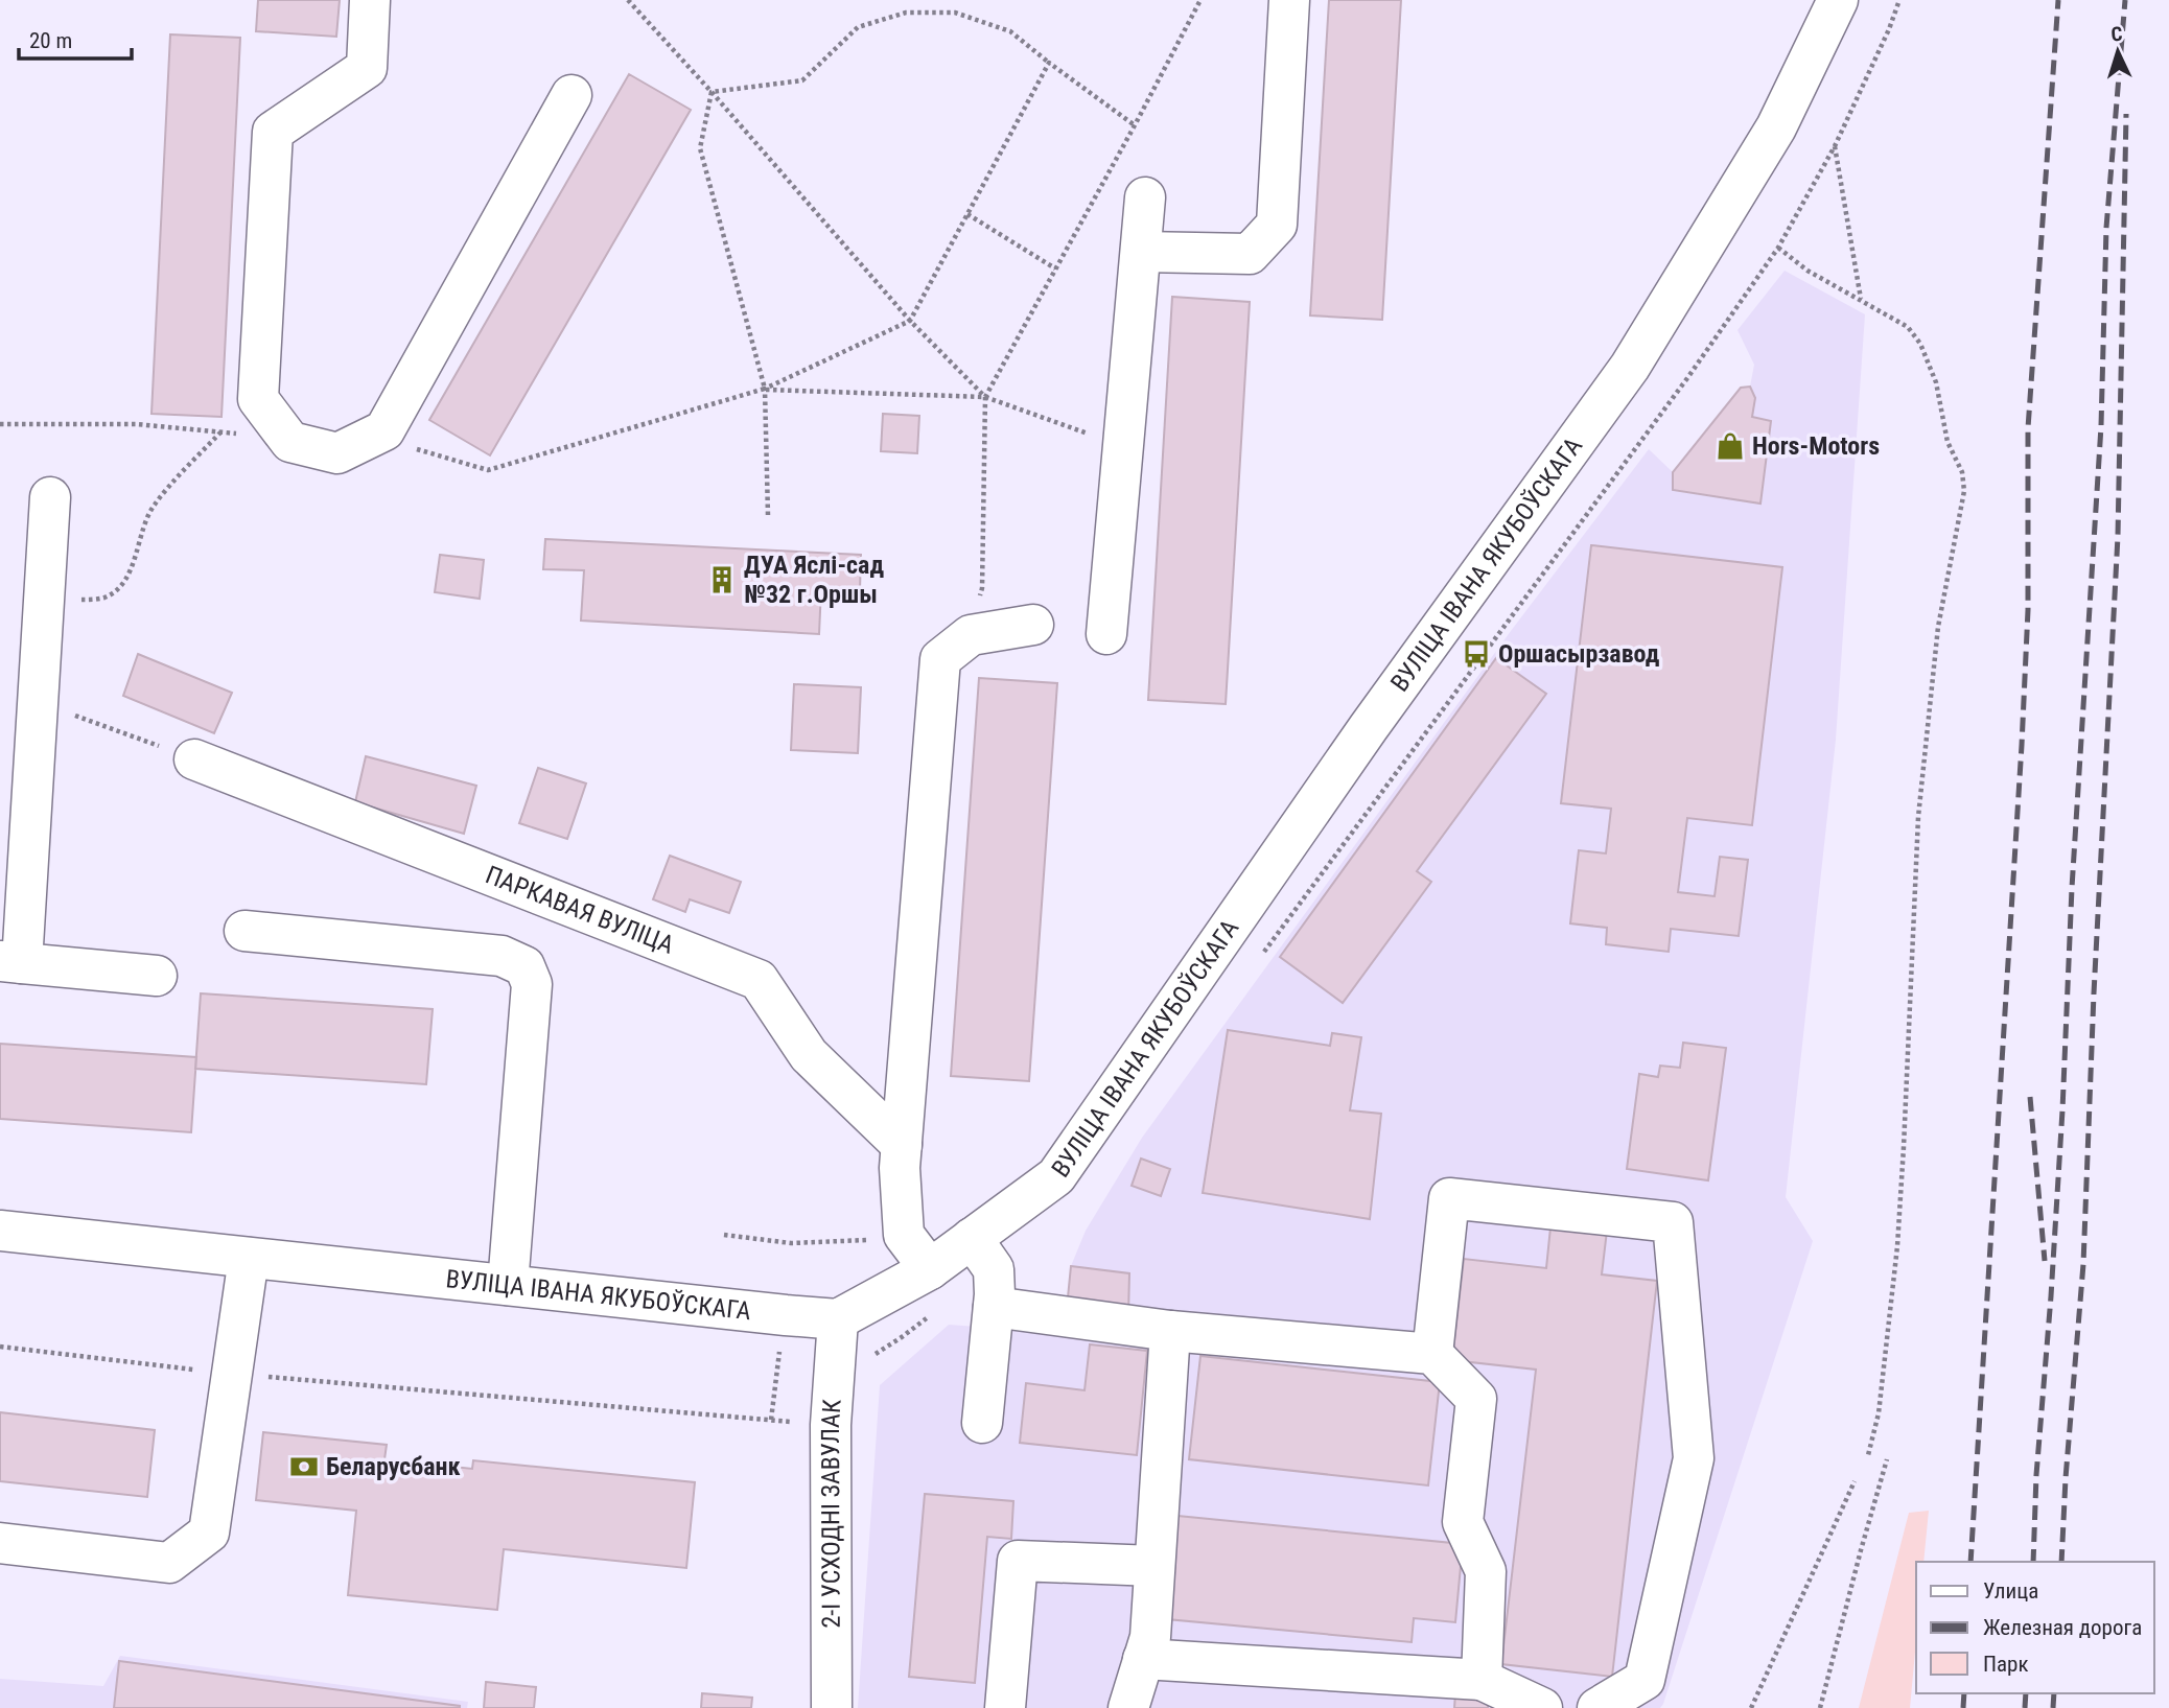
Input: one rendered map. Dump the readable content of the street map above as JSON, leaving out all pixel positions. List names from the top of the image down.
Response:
{
  "streets": {
    "street": ["ВУЛІЦА ІВАНА ЯКУБОЎСКАГА", "ПАРКАВАЯ ВУЛІЦА", "2-І УСХОДНІ ЗАВУЛАК"]
  },
  "crossings": [
    ["ВУЛІЦА ІВАНА ЯКУБОЎСКАГА", "2-І УСХОДНІ ЗАВУЛАК"]
  ],
  "places": {
    "shop": ["Hors-Motors"],
    "building": ["ДУА Яслі-сад №32 г.Оршы"],
    "bus stop": ["Оршасырзавод"],
    "bank": ["Беларусбанк"]
  },
  "legend": ["Улица", "Железная дорога", "Парк"],
  "scale_bar": "20 m",
  "north": "top"
}
